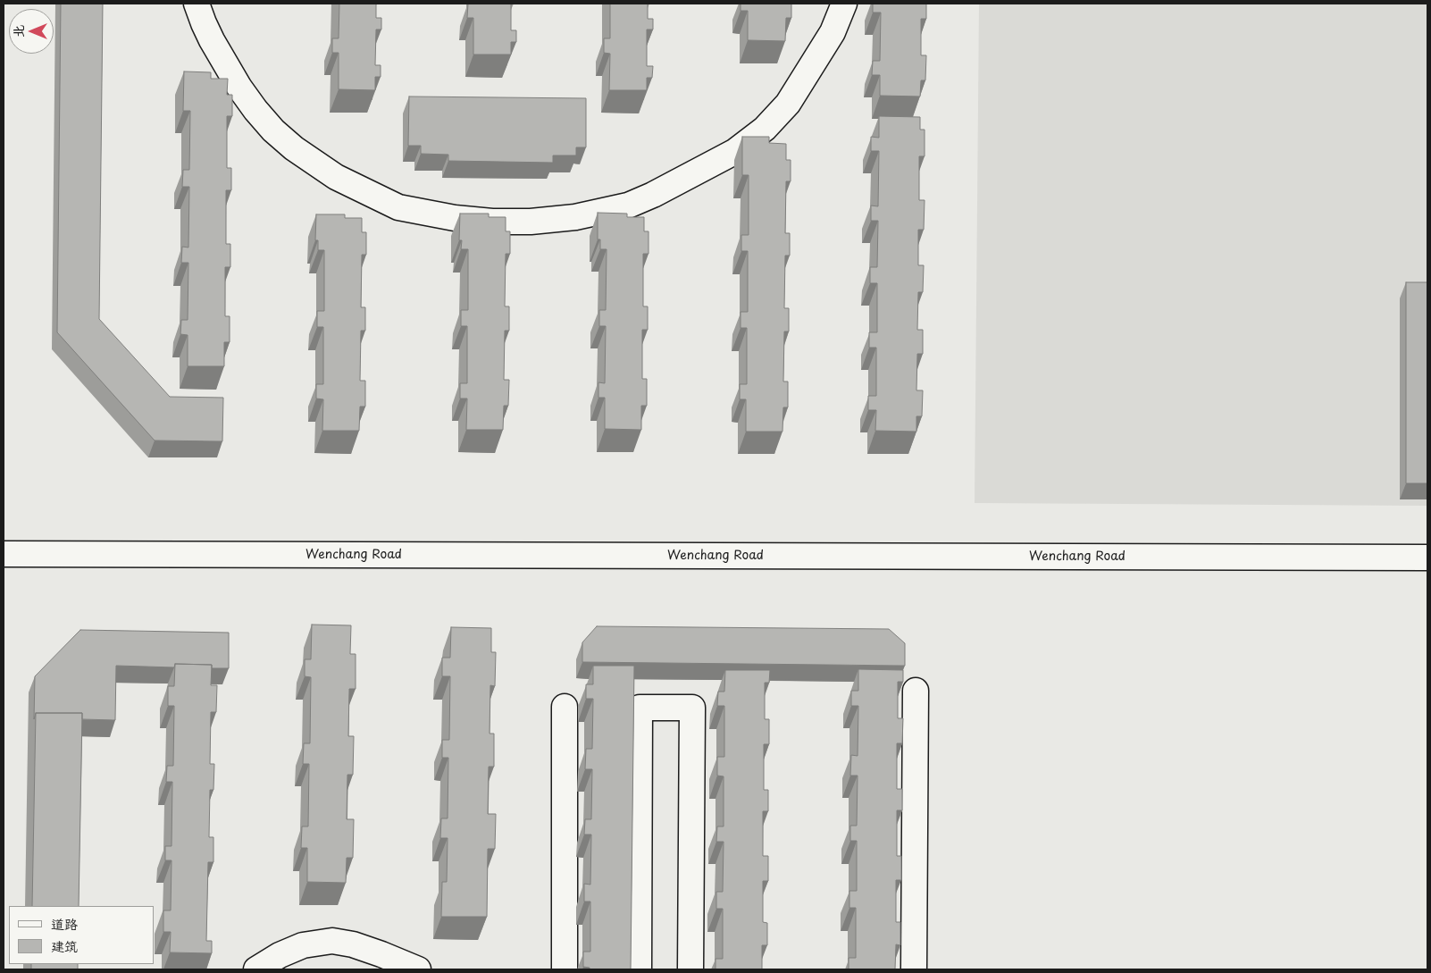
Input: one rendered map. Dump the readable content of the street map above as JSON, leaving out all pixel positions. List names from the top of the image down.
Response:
{
  "streets": {
    "street": ["Wenchang Road"]
  },
  "legend": ["道路", "建筑"],
  "north": "left"
}
